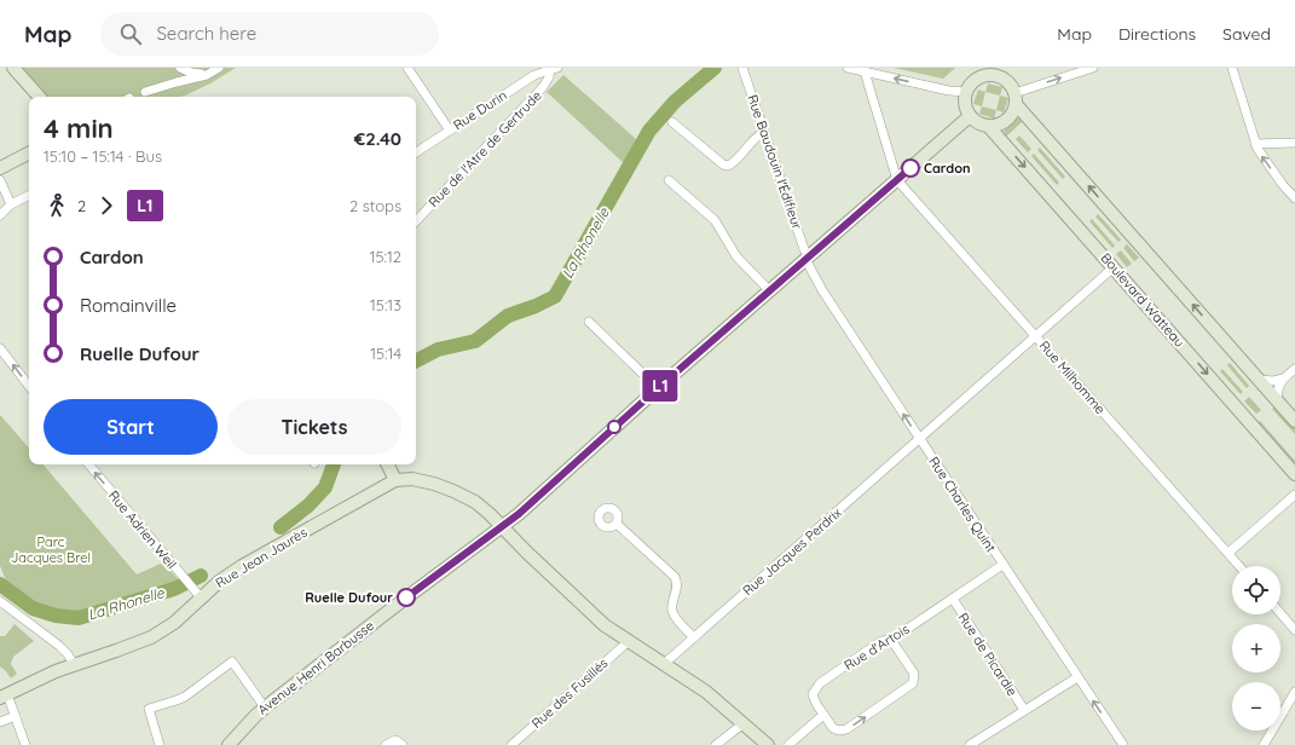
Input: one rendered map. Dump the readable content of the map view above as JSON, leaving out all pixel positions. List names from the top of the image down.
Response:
{
  "streets": {
    "main road": ["Boulevard Watteau", "Rue Jean Jaurès", "Avenue Henri Barbusse"],
    "street": [
      "Rue Durin",
      "Rue de l'Atre de Gertrude",
      "Rue Baudouin l'Édifieur",
      "Rue Milhomme",
      "Rue Charles Quint",
      "Rue Adrien Weil",
      "Rue Jacques Perdrix",
      "Rue d'Artois",
      "Rue de Picardie",
      "Rue des Fusillés"
    ]
  },
  "crossings": [
    ["Rue Durin", "Rue de l'Atre de Gertrude"],
    ["Rue Baudouin l'Édifieur", "Rue Charles Quint"],
    ["Rue Baudouin l'Édifieur", "Avenue Henri Barbusse"],
    ["Boulevard Watteau", "Rue Jacques Perdrix"],
    ["Boulevard Watteau", "Avenue Henri Barbusse"],
    ["Rue Milhomme", "Rue Jacques Perdrix"],
    ["Rue Milhomme", "Avenue Henri Barbusse"],
    ["Rue Charles Quint", "Rue Jacques Perdrix"],
    ["Rue Charles Quint", "Rue d'Artois"],
    ["Rue Charles Quint", "Avenue Henri Barbusse"],
    ["Rue Adrien Weil", "Rue Jean Jaurès"],
    ["Rue d'Artois", "Rue de Picardie"]
  ],
  "one_way": ["Rue Charles Quint", "Rue Adrien Weil"],
  "water": ["La Rhonelle"],
  "parks": ["Parc Jacques Brel"],
  "places": ["Cardon", "Ruelle Dufour"],
  "lines": ["bus line L1"],
  "page": {
    "header": "Map",
    "search": "Search here",
    "nav": ["Map", "Directions", "Saved"],
    "on_map": "L1",
    "heading": ["4 min", "15:10 – 15:14 · Bus", "€2.40"],
    "legs": ["2", "L1", "2 stops"],
    "list": [
      {
        "name": "Cardon",
        "value": "15:12"
      },
      {
        "name": "Romainville",
        "value": "15:13"
      },
      {
        "name": "Ruelle Dufour",
        "value": "15:14"
      }
    ],
    "buttons": ["Start", "Tickets"],
    "map_buttons": ["+", "−"]
  }
}
